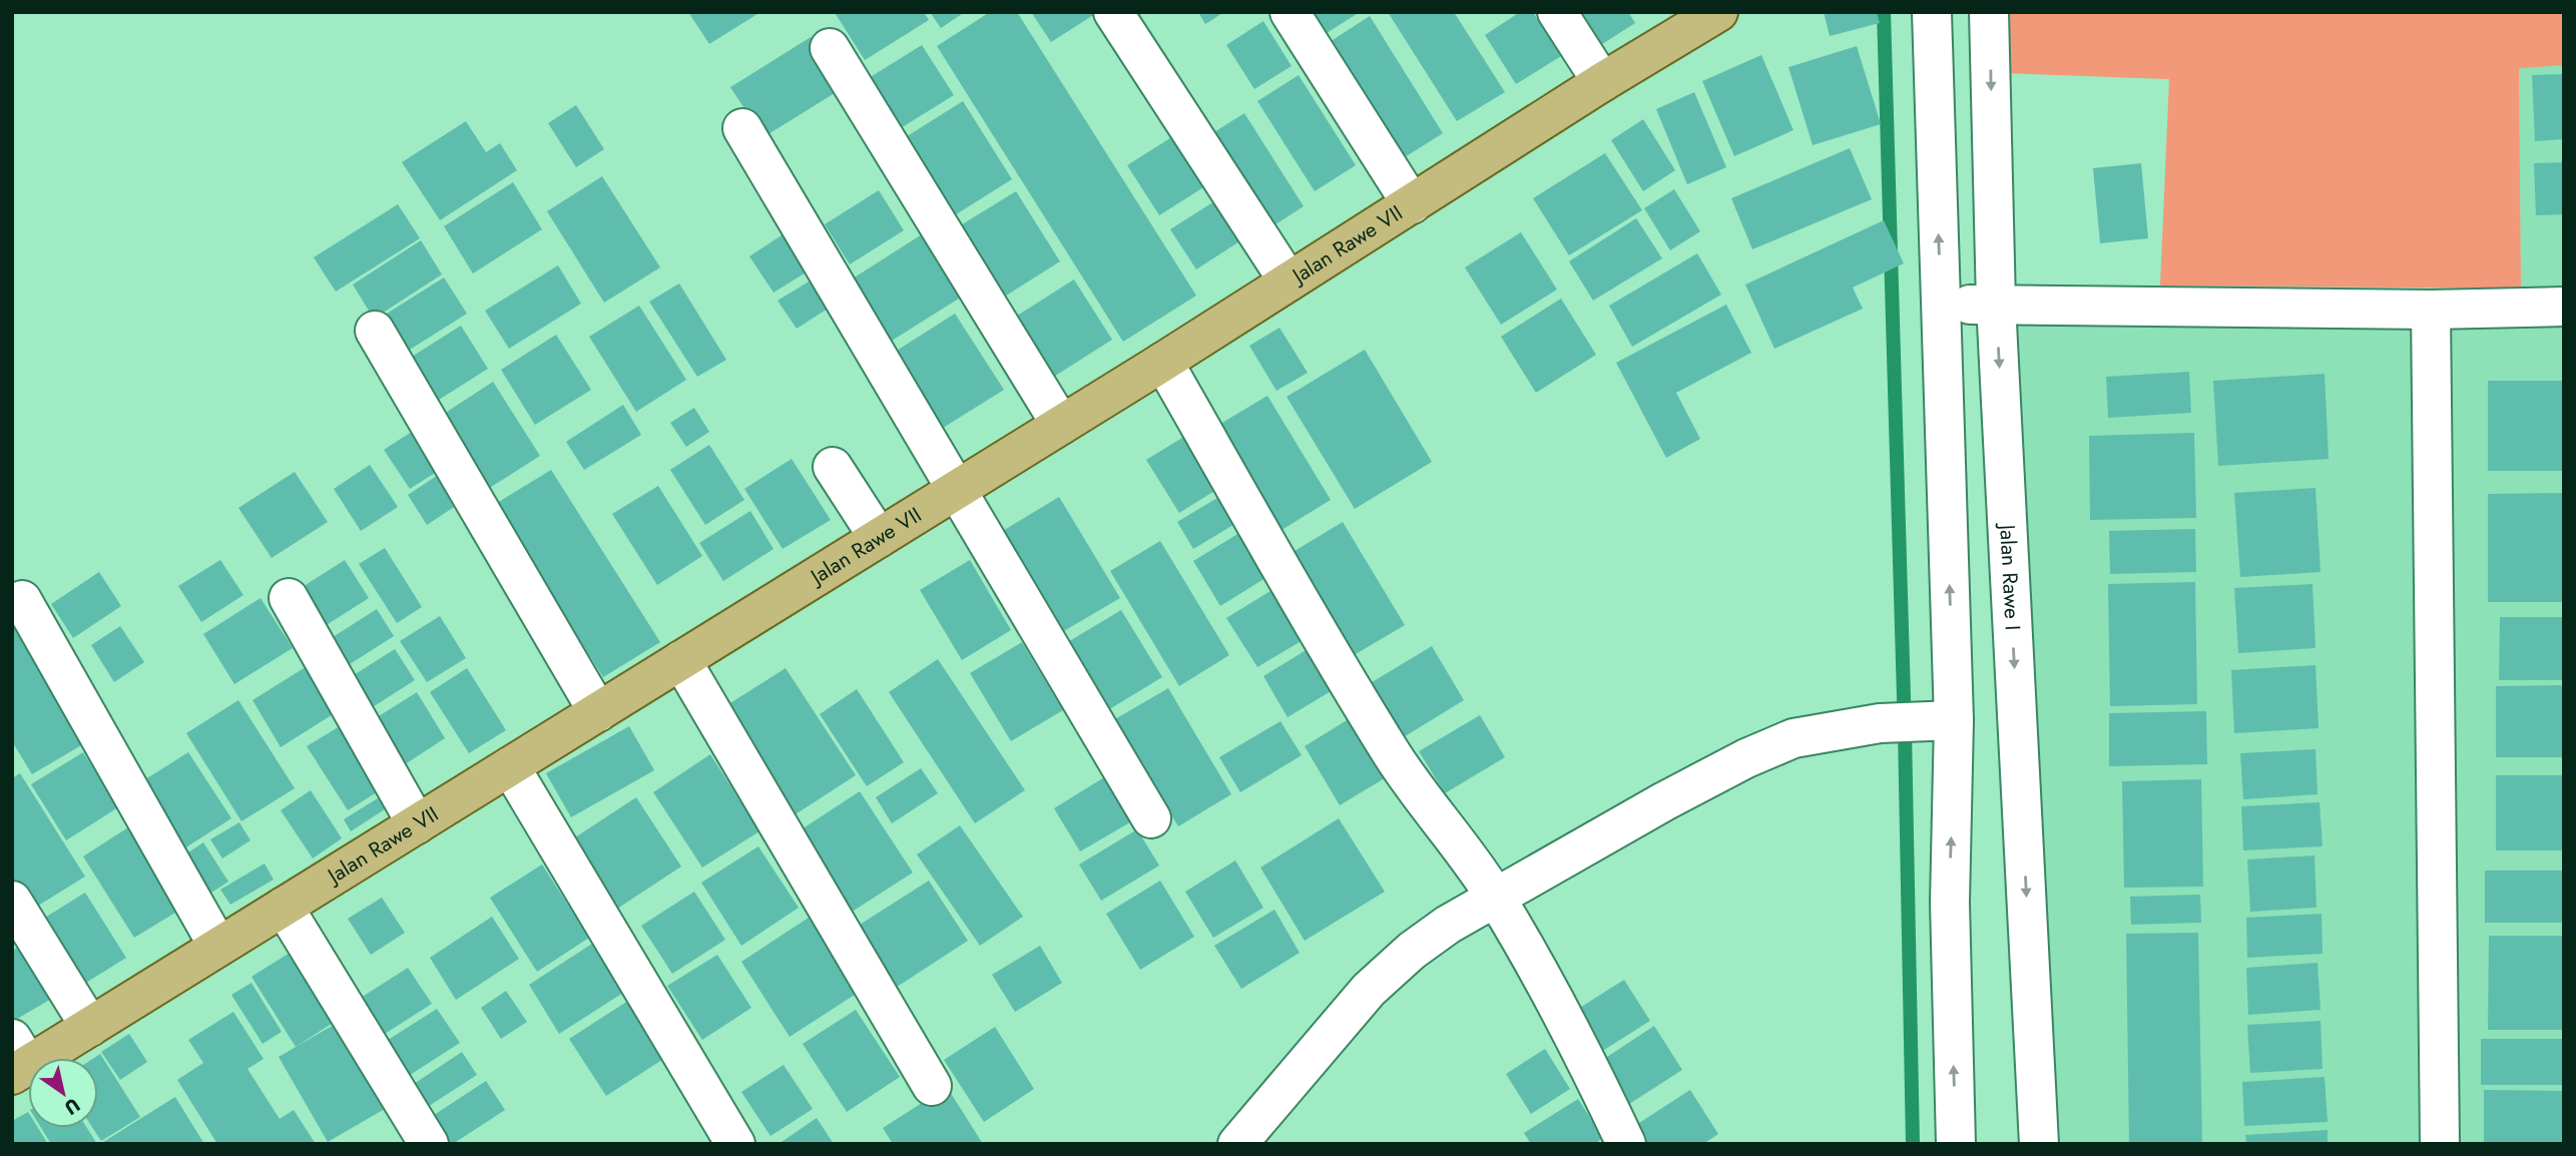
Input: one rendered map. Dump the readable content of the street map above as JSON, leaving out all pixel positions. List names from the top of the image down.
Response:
{
  "streets": {
    "main road": ["Jalan Rawe VII"],
    "street": ["Jalan Rawe I"]
  },
  "north": "bottom right"
}
